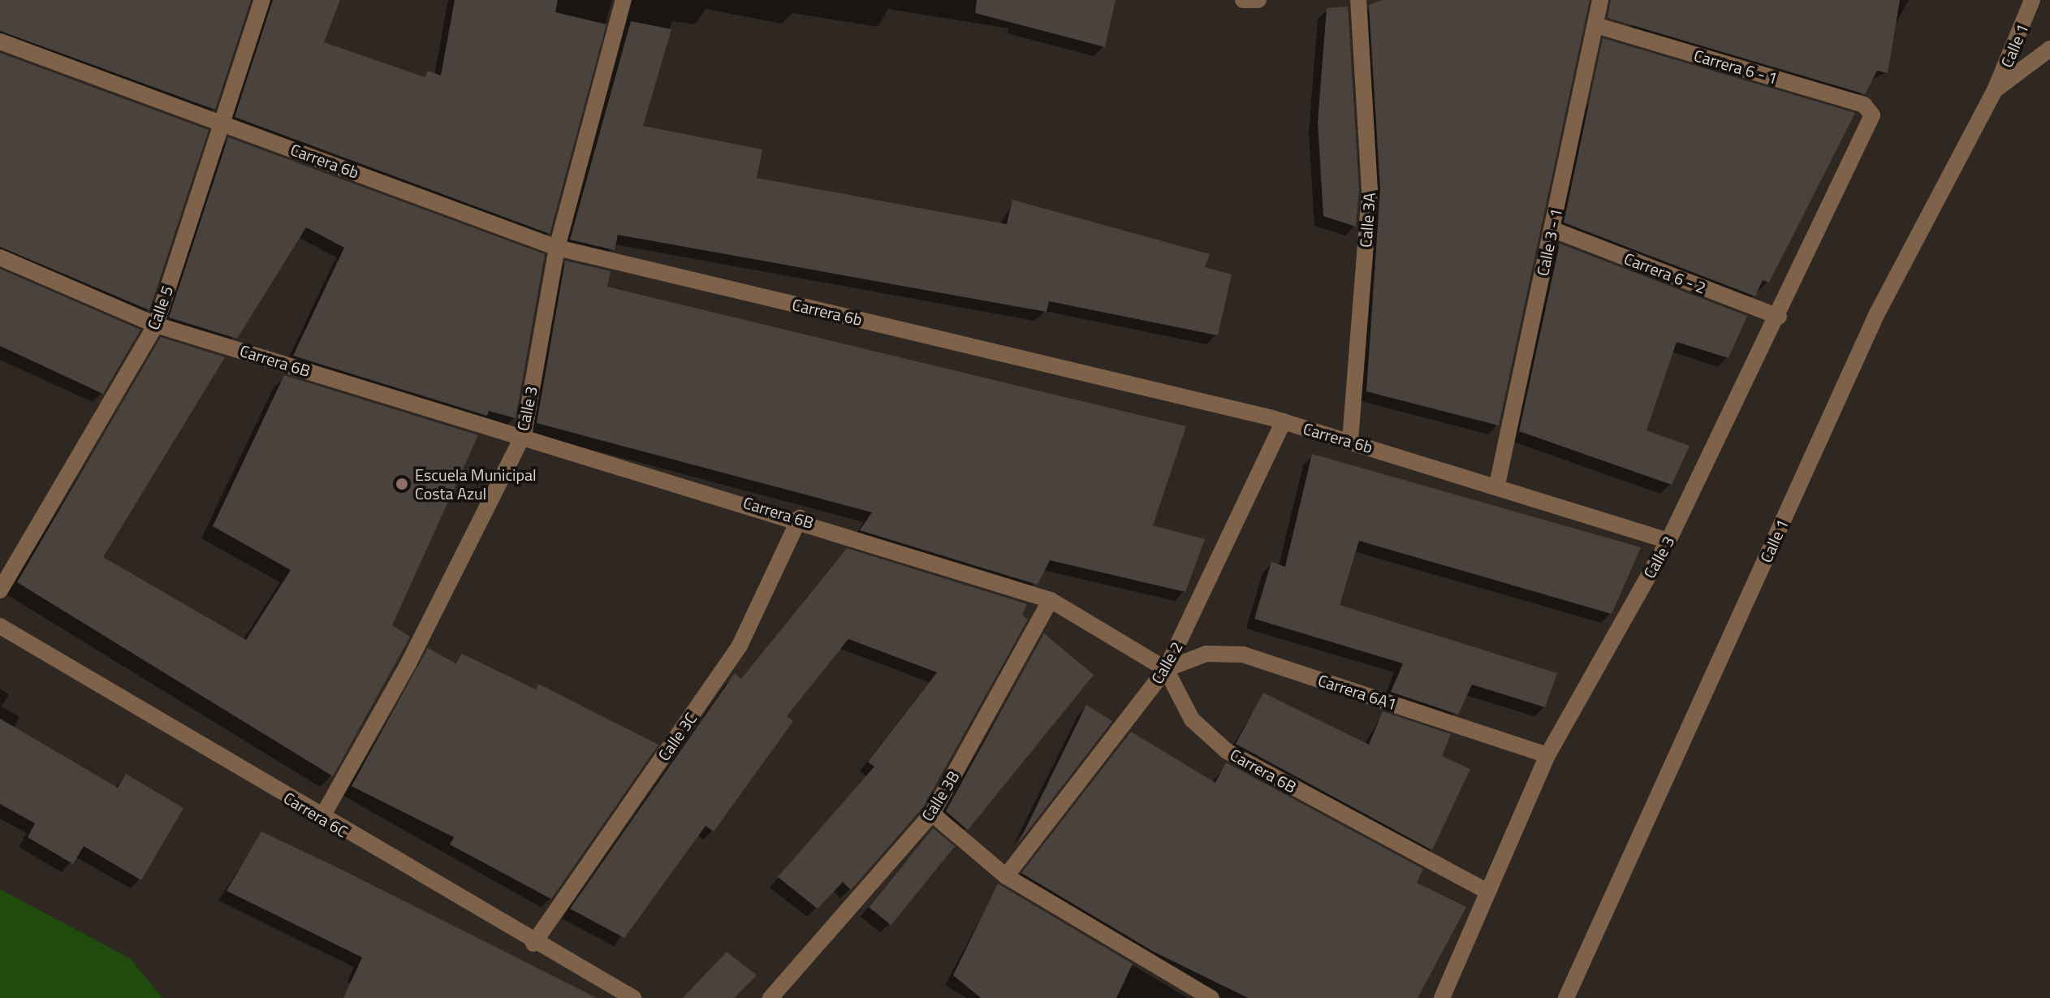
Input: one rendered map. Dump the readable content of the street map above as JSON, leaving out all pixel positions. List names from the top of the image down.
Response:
{
  "streets": {
    "street": [
      "Calle 1",
      "Carrera 6 - 1",
      "Carrera 6b",
      "Calle 3A",
      "Calle 3 - 1",
      "Carrera 6 - 2",
      "Calle 5",
      "Carrera 6B",
      "Calle 3",
      "Calle 2",
      "Carrera 6A1",
      "Calle 3C",
      "Calle 3B",
      "Carrera 6C"
    ]
  },
  "crossings": [
    ["Carrera 6 - 1", "Calle 3 - 1"],
    ["Carrera 6 - 1", "Calle 3"],
    ["Carrera 6b", "Calle 3A"],
    ["Carrera 6b", "Calle 3 - 1"],
    ["Carrera 6b", "Calle 5"],
    ["Carrera 6b", "Calle 3"],
    ["Carrera 6b", "Calle 2"],
    ["Calle 3 - 1", "Carrera 6 - 2"],
    ["Carrera 6 - 2", "Calle 3"],
    ["Calle 5", "Carrera 6B"],
    ["Carrera 6B", "Calle 3"],
    ["Carrera 6B", "Calle 2"],
    ["Carrera 6B", "Carrera 6A1"],
    ["Carrera 6B", "Calle 3C"],
    ["Carrera 6B", "Calle 3B"],
    ["Calle 3", "Carrera 6A1"],
    ["Calle 3", "Carrera 6C"],
    ["Calle 2", "Carrera 6A1"],
    ["Calle 3C", "Carrera 6C"]
  ],
  "places": ["Escuela Municipal Costa Azul"]
}
